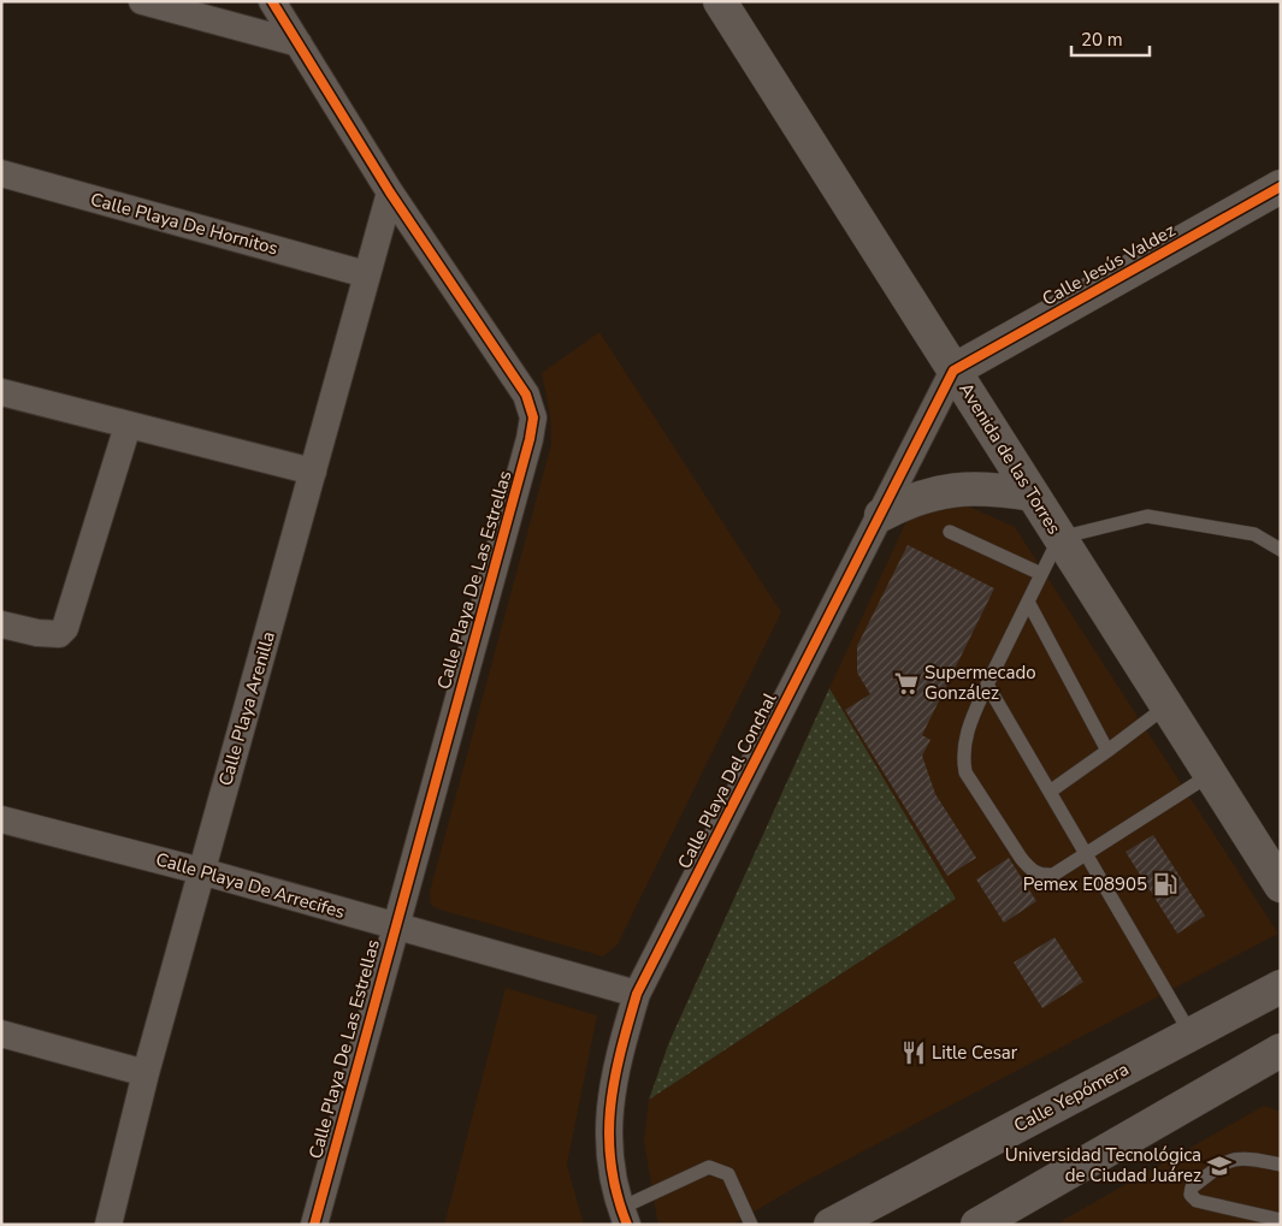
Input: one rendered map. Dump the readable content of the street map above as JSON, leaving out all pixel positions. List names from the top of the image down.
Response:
{
  "streets": {
    "main road": ["Calle Jesús Valdez", "Avenida de las Torres", "Calle Yepómera"],
    "street": [
      "Calle Playa De Hornitos",
      "Calle Playa De Las Estrellas",
      "Calle Playa Arenilla",
      "Calle Playa Del Conchal",
      "Calle Playa De Arrecifes"
    ]
  },
  "crossings": [
    ["Calle Playa De Hornitos", "Calle Playa Arenilla"],
    ["Calle Jesús Valdez", "Avenida de las Torres"],
    ["Calle Jesús Valdez", "Calle Playa Del Conchal"],
    ["Avenida de las Torres", "Calle Playa Del Conchal"],
    ["Calle Playa De Las Estrellas", "Calle Playa Arenilla"],
    ["Calle Playa De Las Estrellas", "Calle Playa De Arrecifes"],
    ["Calle Playa Arenilla", "Calle Playa De Arrecifes"],
    ["Calle Playa Del Conchal", "Calle Playa De Arrecifes"]
  ],
  "places": {
    "supermarket": ["Supermecado González"],
    "fuel station": ["Pemex E08905"],
    "restaurant": ["Litle Cesar"],
    "school or university": ["Universidad Tecnológica de Ciudad Juárez"]
  },
  "scale_bar": "20 m"
}
